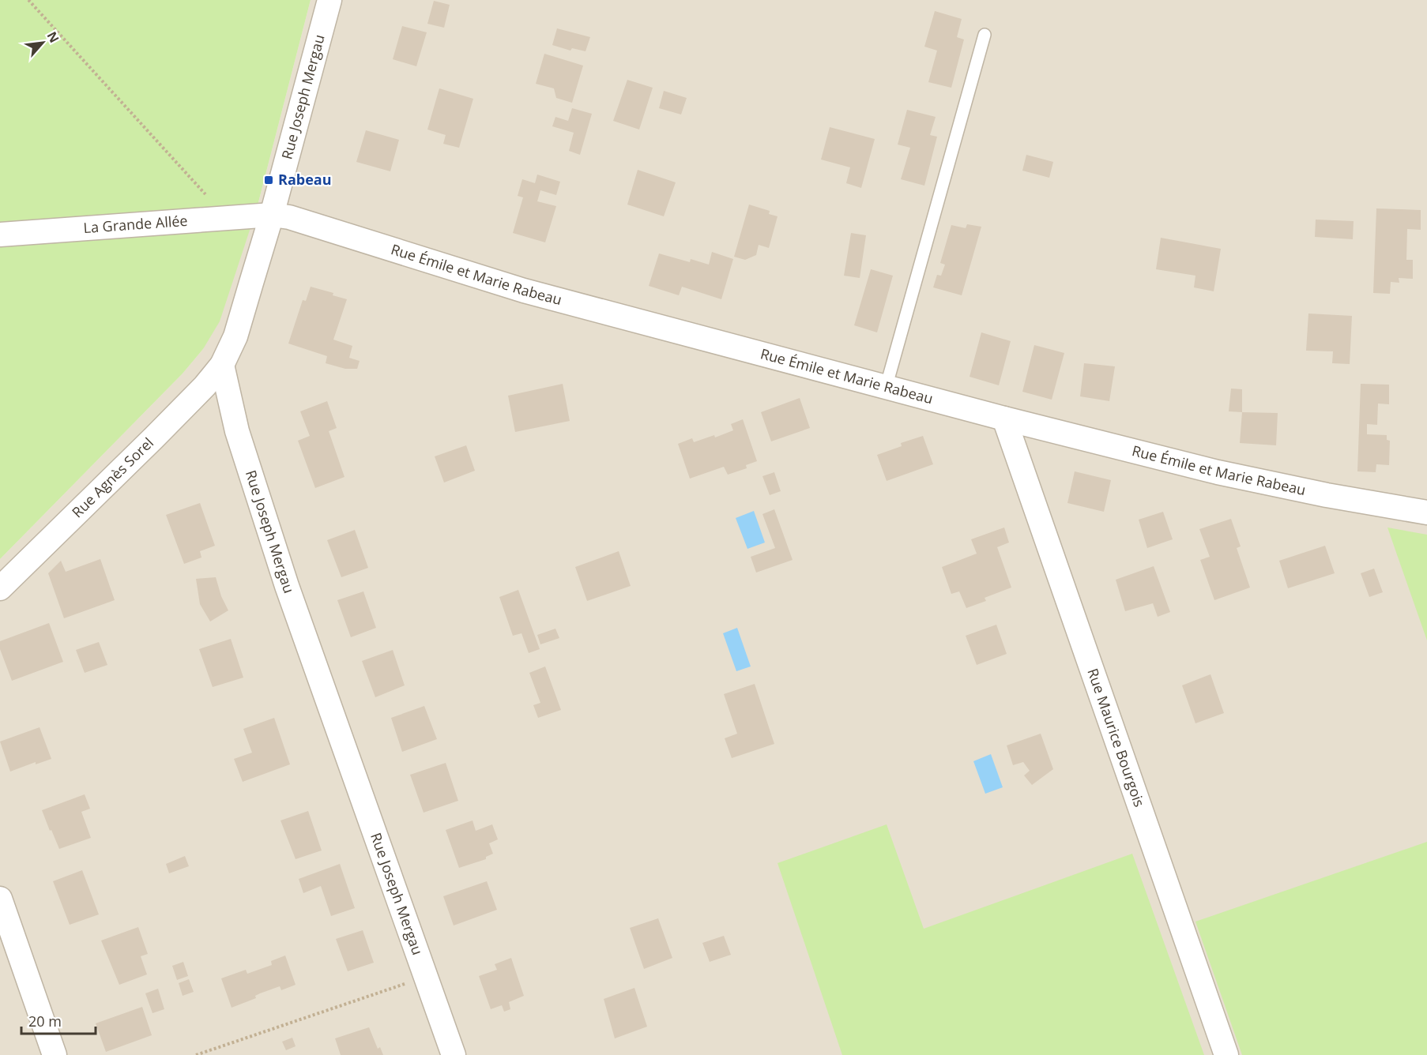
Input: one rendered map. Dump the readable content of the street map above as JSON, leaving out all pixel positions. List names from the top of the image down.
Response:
{
  "streets": {
    "street": [
      "Rue Joseph Mergau",
      "La Grande Allée",
      "Rue Émile et Marie Rabeau",
      "Rue Agnès Sorel",
      "Rue Maurice Bourgois"
    ]
  },
  "crossings": [
    ["Rue Joseph Mergau", "La Grande Allée"],
    ["Rue Joseph Mergau", "Rue Émile et Marie Rabeau"],
    ["Rue Joseph Mergau", "Rue Agnès Sorel"],
    ["La Grande Allée", "Rue Émile et Marie Rabeau"],
    ["Rue Émile et Marie Rabeau", "Rue Maurice Bourgois"]
  ],
  "places": {
    "transit": ["Rabeau"]
  },
  "scale_bar": "20 m",
  "north": "top right"
}
